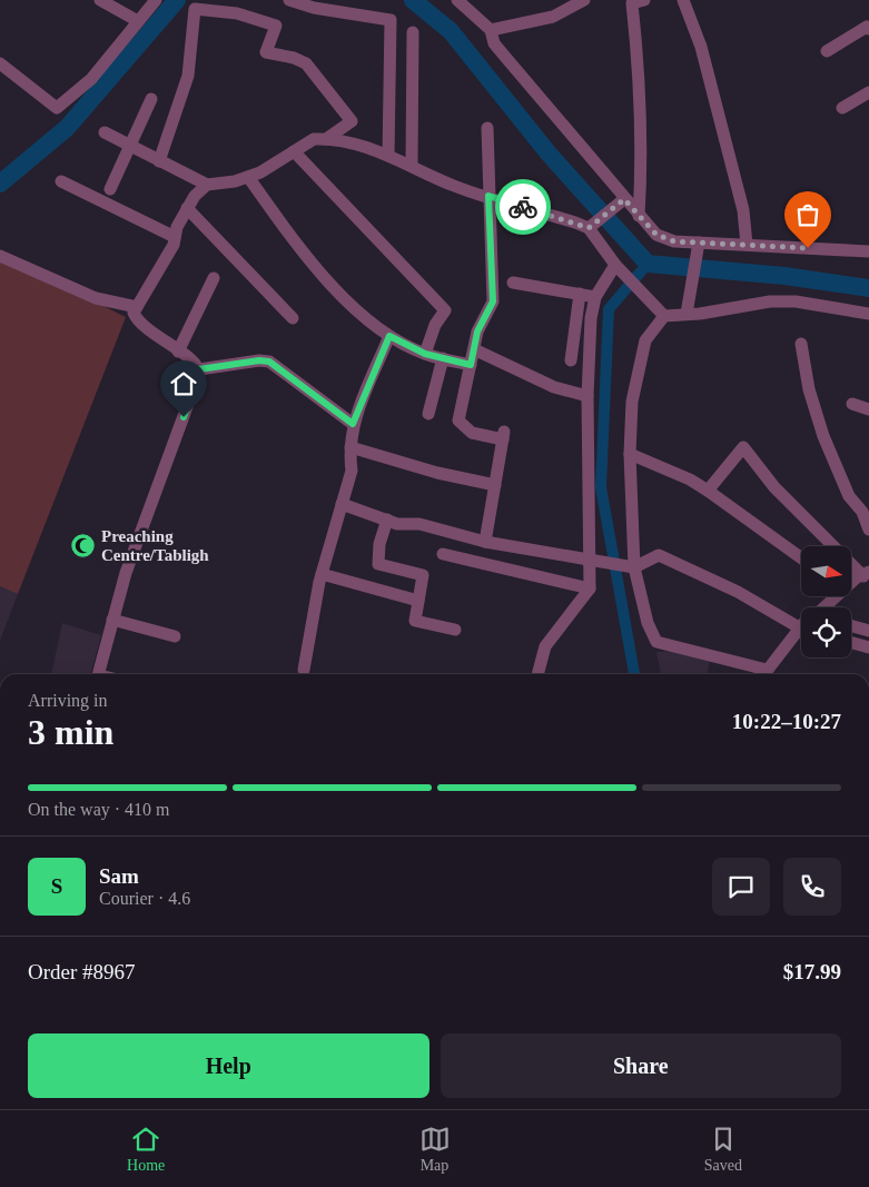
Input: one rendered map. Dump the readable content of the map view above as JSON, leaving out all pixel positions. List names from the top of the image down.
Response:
{
  "places": {
    "mosque": ["Preaching Centre/Tabligh"]
  },
  "north": "right",
  "page": {
    "heading": ["3 min", "Arriving in", "10:22–10:27"],
    "panel": [
      "Sam",
      "Courier · 4.6",
      "Order #8967",
      "$17.99"
    ],
    "bar": "On the way · 410 m",
    "round": "S",
    "buttons": ["Help", "Share"],
    "tabs": ["Home", "Map", "Saved"]
  }
}
